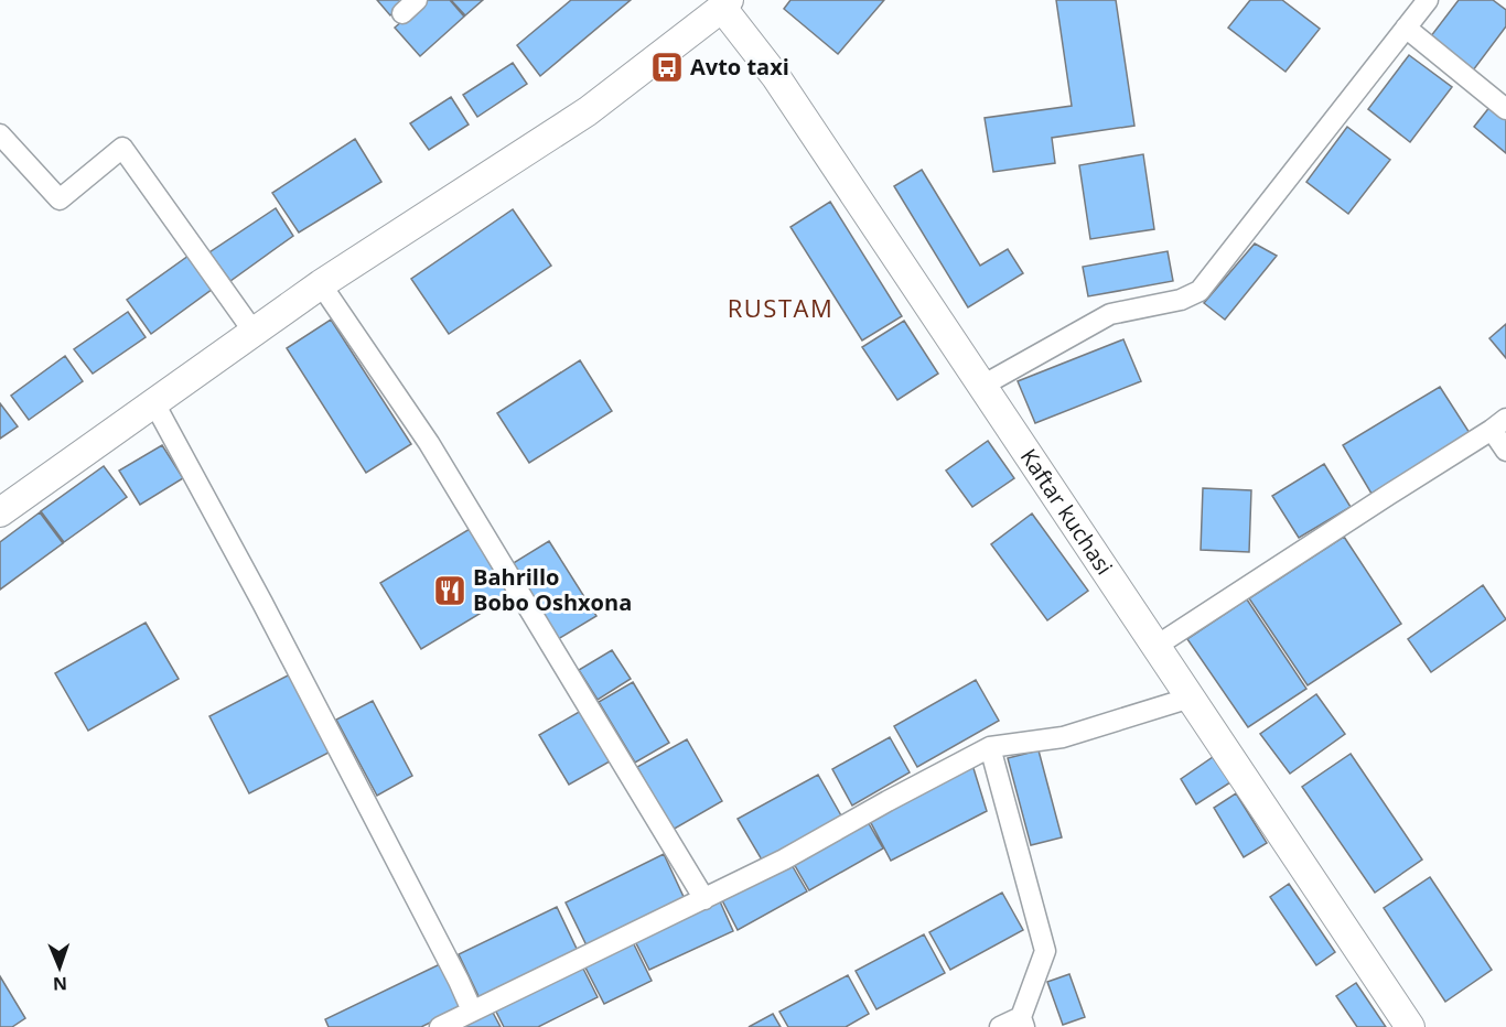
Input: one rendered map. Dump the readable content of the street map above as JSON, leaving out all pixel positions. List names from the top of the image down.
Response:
{
  "streets": {
    "street": ["Kaftar kuchasi"]
  },
  "districts": ["RUSTAM"],
  "places": {
    "bus stop": ["Avto taxi"],
    "restaurant": ["Bahrillo Bobo Oshxona"]
  },
  "north": "bottom"
}
